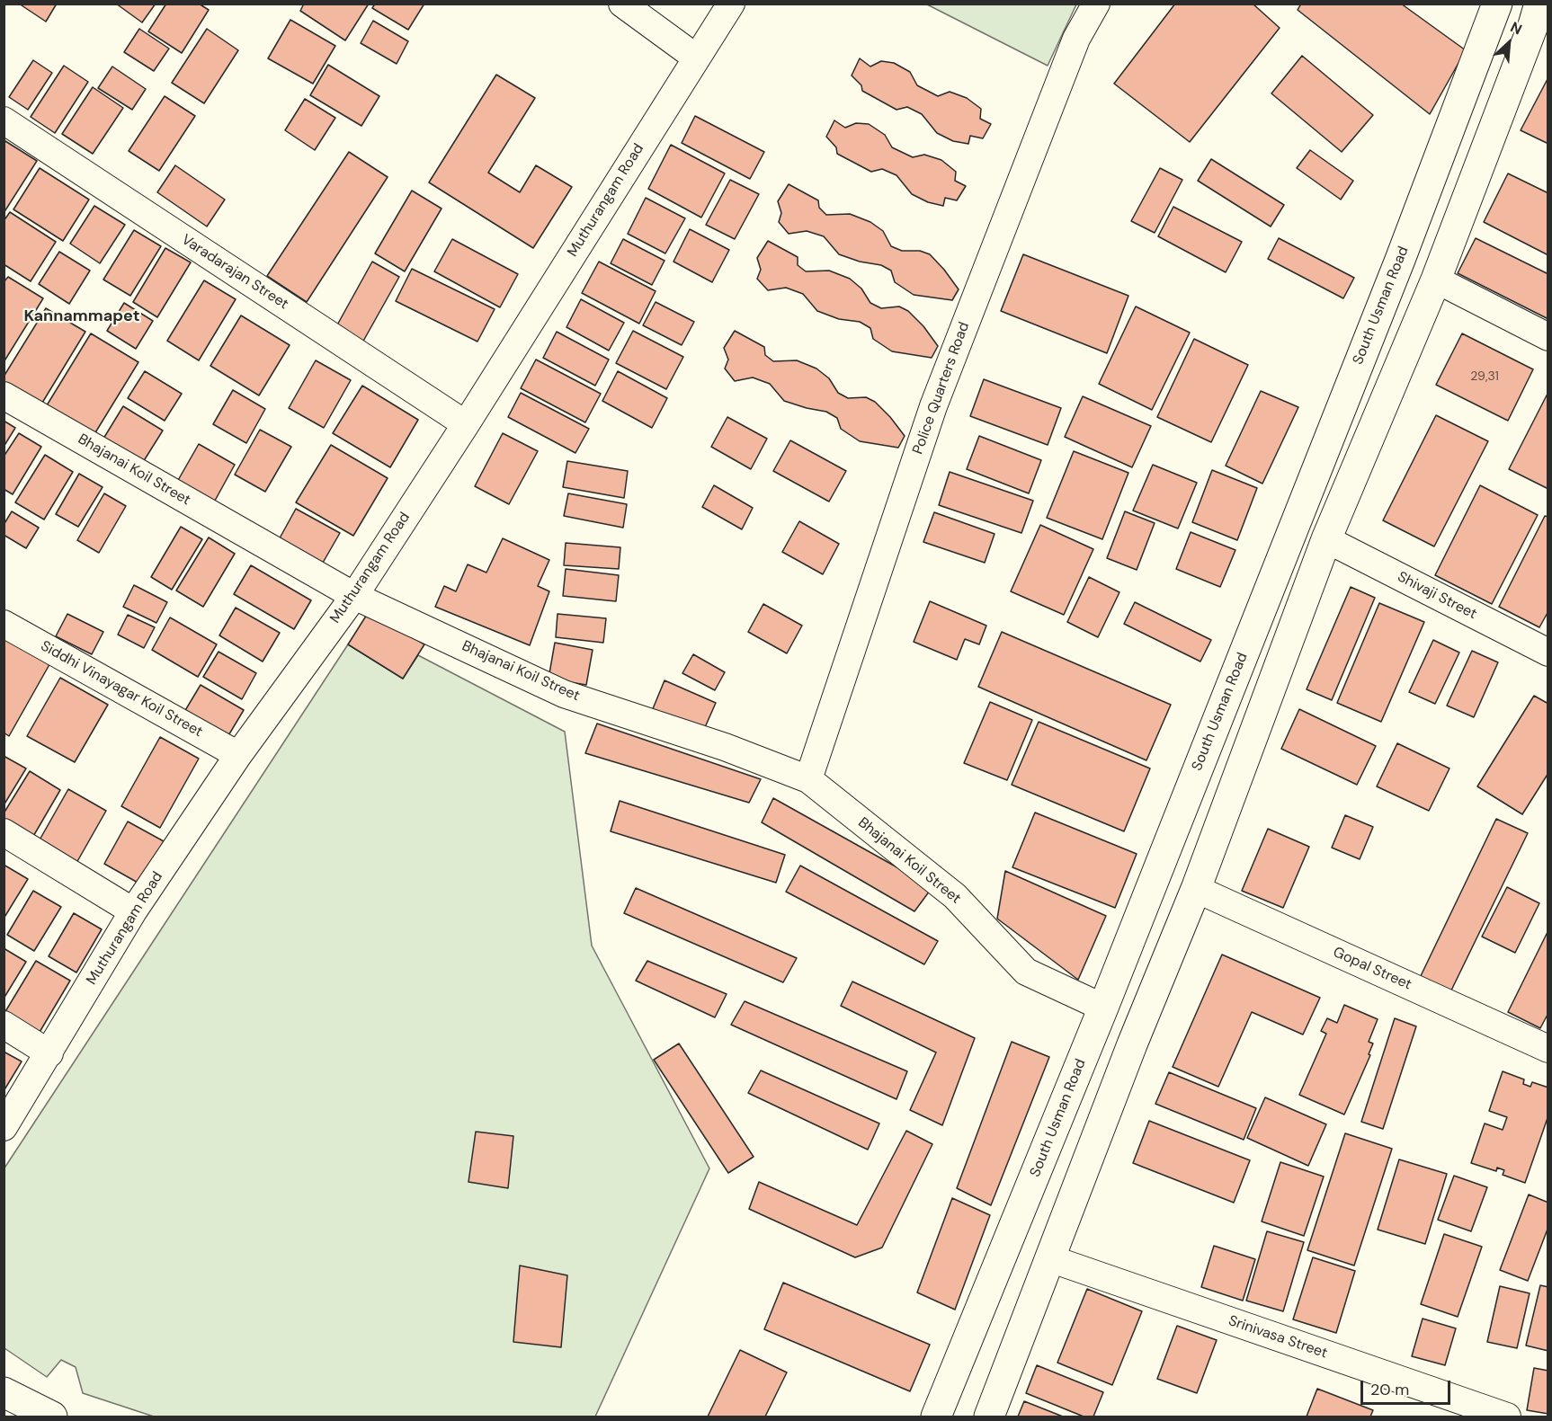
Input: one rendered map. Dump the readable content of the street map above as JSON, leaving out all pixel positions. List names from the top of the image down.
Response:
{
  "streets": {
    "main road": ["South Usman Road"],
    "street": [
      "Muthurangam Road",
      "Varadarajan Street",
      "Police Quarters Road",
      "Bhajanai Koil Street",
      "Shivaji Street",
      "Siddhi Vinayagar Koil Street",
      "Gopal Street",
      "Srinivasa Street"
    ]
  },
  "crossings": [
    ["Muthurangam Road", "Varadarajan Street"],
    ["Muthurangam Road", "Bhajanai Koil Street"],
    ["Muthurangam Road", "Siddhi Vinayagar Koil Street"],
    ["South Usman Road", "Bhajanai Koil Street"],
    ["Police Quarters Road", "Bhajanai Koil Street"]
  ],
  "districts": ["Kannammapet"],
  "house_numbers": ["29,31"],
  "scale_bar": "20 m",
  "north": "top right"
}
